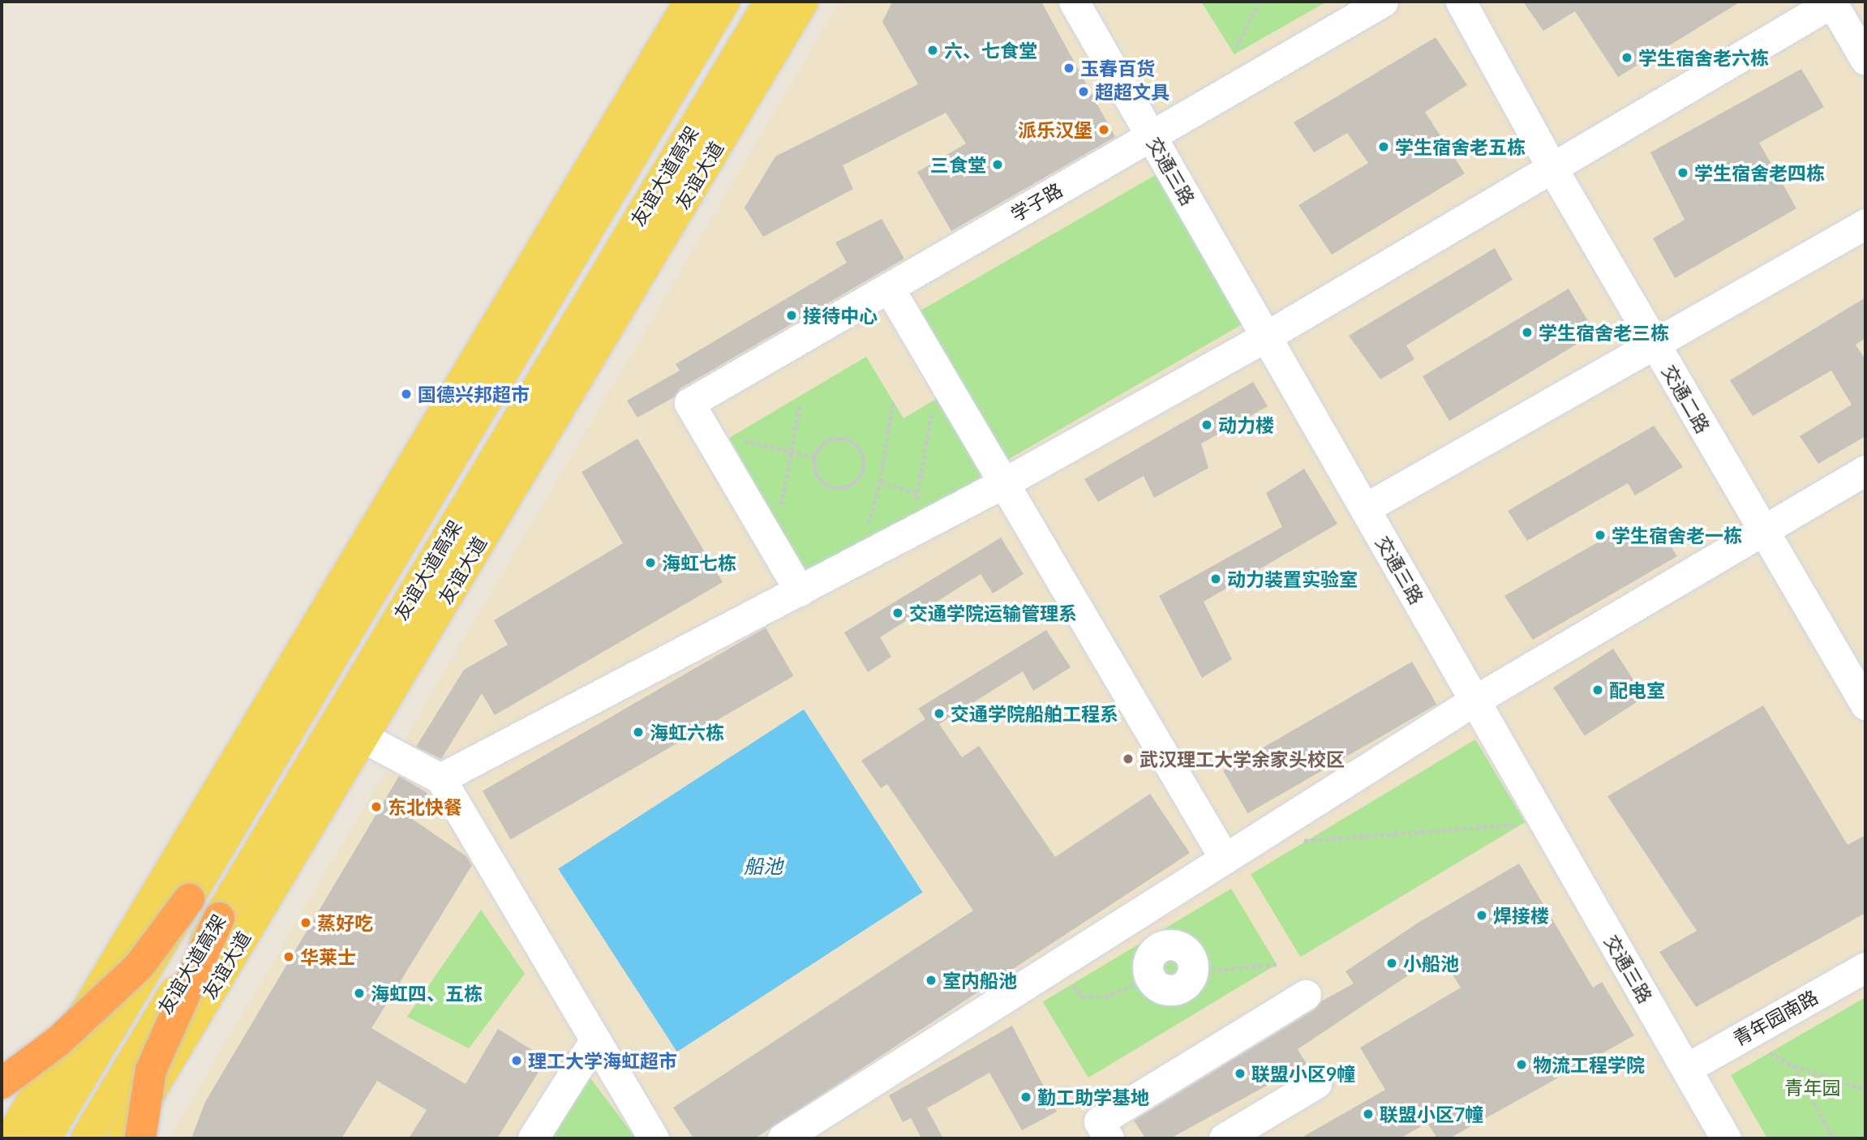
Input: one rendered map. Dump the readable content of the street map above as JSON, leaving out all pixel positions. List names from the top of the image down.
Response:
{
  "streets": {
    "main road": ["友谊大道", "友谊大道高架"],
    "street": [
      "交通三路",
      "学子路",
      "交通二路",
      "青年园南路"
    ]
  },
  "crossings": [
    ["交通三路", "学子路"],
    ["交通三路", "青年园南路"]
  ],
  "water": ["船池"],
  "parks": ["青年园"],
  "places": [
    "六、七食堂",
    "学生宿舍老六栋",
    "玉春百货",
    "超超文具",
    "派乐汉堡",
    "学生宿舍老五栋",
    "三食堂",
    "学生宿舍老四栋",
    "接待中心",
    "学生宿舍老三栋",
    "国德兴邦超市",
    "动力楼",
    "学生宿舍老一栋",
    "海虹七栋",
    "动力装置实验室",
    "交通学院运输管理系",
    "配电室",
    "交通学院船舶工程系",
    "海虹六栋",
    "武汉理工大学余家头校区",
    "东北快餐",
    "焊接楼",
    "蒸好吃",
    "华莱士",
    "小船池",
    "室内船池",
    "海虹四、五栋",
    "理工大学海虹超市",
    "物流工程学院",
    "联盟小区9幢",
    "勤工助学基地",
    "联盟小区7幢"
  ]
}
